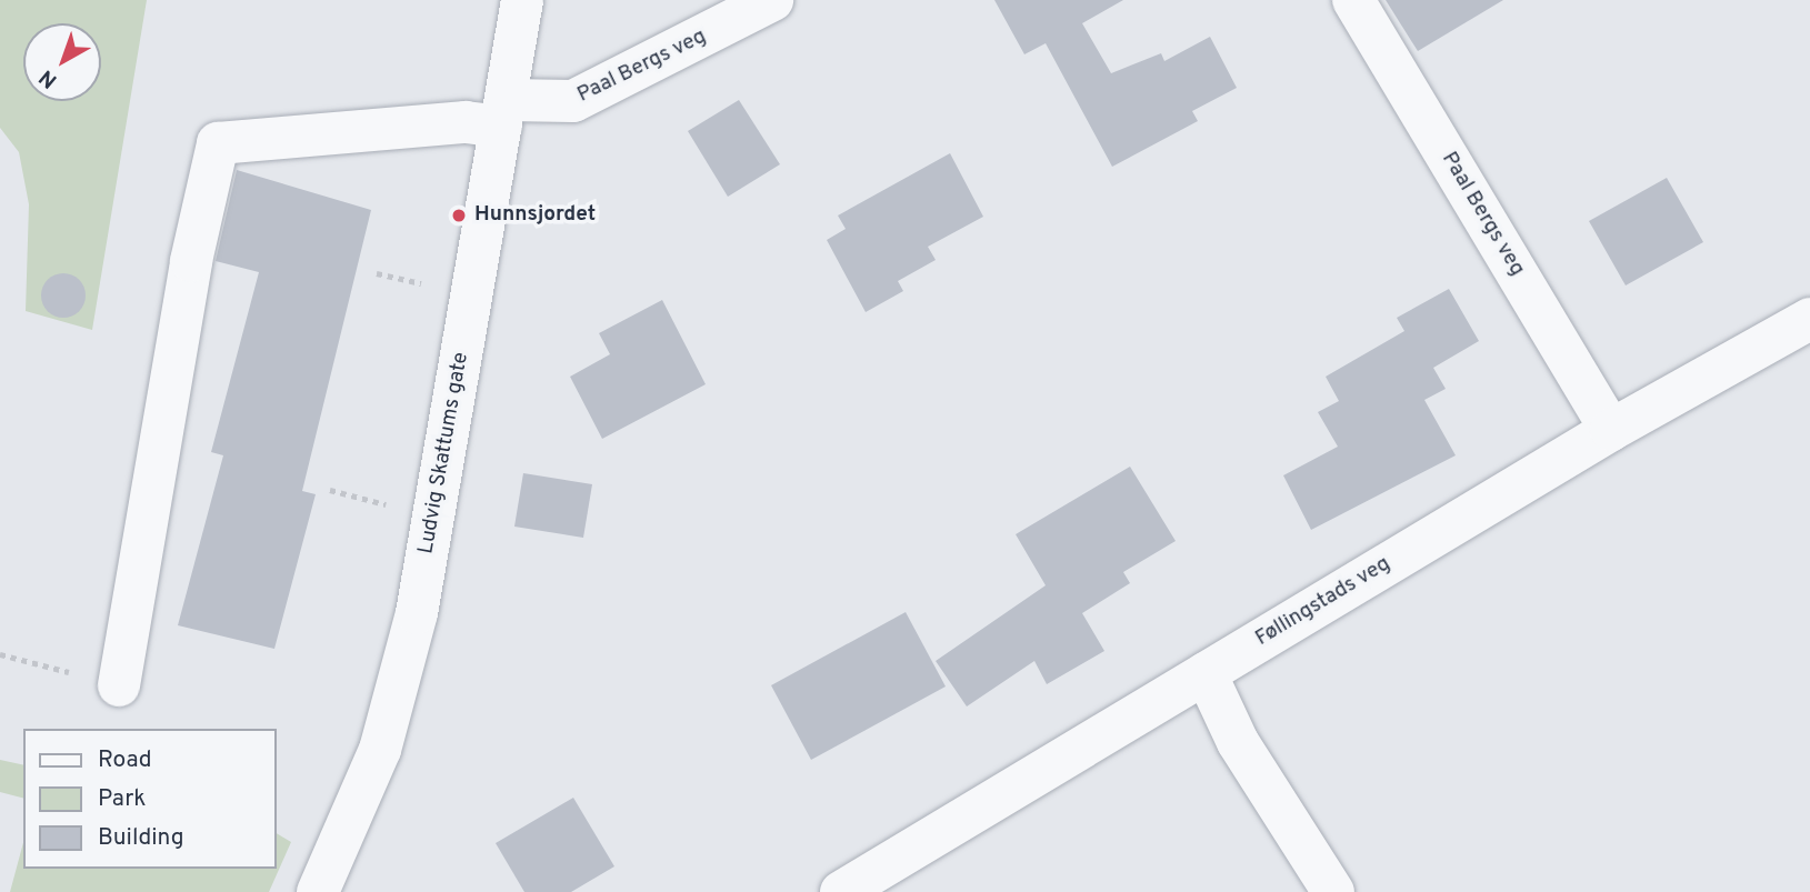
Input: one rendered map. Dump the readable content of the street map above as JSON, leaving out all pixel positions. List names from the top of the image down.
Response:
{
  "streets": {
    "street": ["Paal Bergs veg", "Ludvig Skattums gate", "Føllingstads veg"]
  },
  "crossings": [
    ["Paal Bergs veg", "Ludvig Skattums gate"],
    ["Paal Bergs veg", "Føllingstads veg"]
  ],
  "places": ["Hunnsjordet"],
  "legend": ["Road", "Park", "Building"],
  "north": "bottom left"
}
